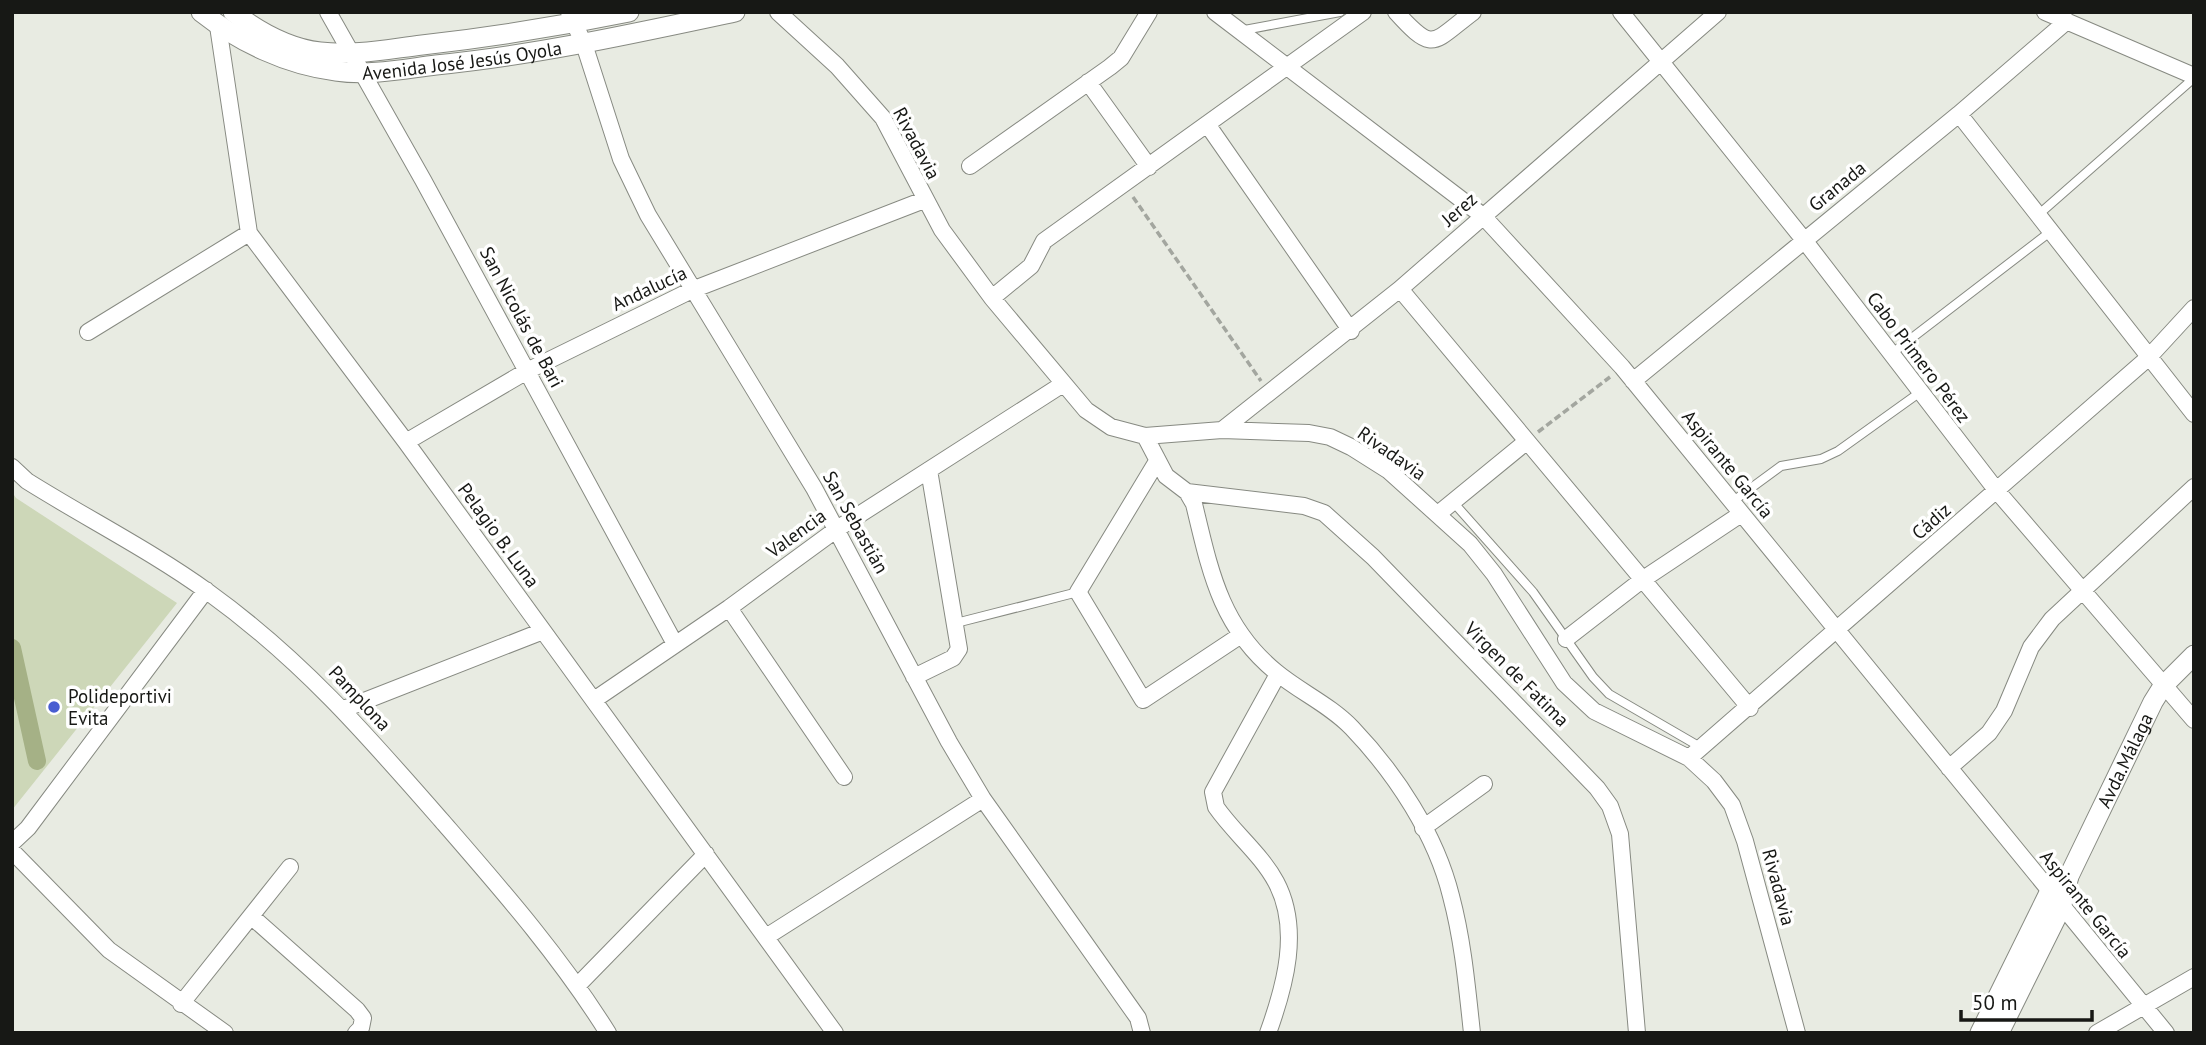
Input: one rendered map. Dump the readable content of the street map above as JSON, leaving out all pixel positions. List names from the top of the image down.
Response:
{
  "streets": {
    "street": [
      "Avenida José Jesús Oyola",
      "Rivadavia",
      "Granada",
      "Jerez",
      "Andalucía",
      "San Nicolás de Bari",
      "Cabo Primero Pérez",
      "Aspirante García",
      "Cádiz",
      "San Sebastián",
      "Valencia",
      "Pelagio B. Luna",
      "Virgen de Fatima",
      "Pamplona",
      "Avda.Málaga"
    ]
  },
  "crossings": [
    ["Avenida José Jesús Oyola", "San Nicolás de Bari"],
    ["Avenida José Jesús Oyola", "San Sebastián"],
    ["Avenida José Jesús Oyola", "Pelagio B. Luna"],
    ["Rivadavia", "Jerez"],
    ["Rivadavia", "Andalucía"],
    ["Rivadavia", "Cádiz"],
    ["Rivadavia", "Valencia"],
    ["Granada", "Cabo Primero Pérez"],
    ["Granada", "Aspirante García"],
    ["Jerez", "Cabo Primero Pérez"],
    ["Jerez", "Aspirante García"],
    ["Andalucía", "San Nicolás de Bari"],
    ["Andalucía", "San Sebastián"],
    ["Andalucía", "Pelagio B. Luna"],
    ["San Nicolás de Bari", "Valencia"],
    ["Cabo Primero Pérez", "Cádiz"],
    ["Cabo Primero Pérez", "Avda.Málaga"],
    ["Aspirante García", "Cádiz"],
    ["Aspirante García", "Avda.Málaga"],
    ["San Sebastián", "Valencia"],
    ["Valencia", "Pelagio B. Luna"]
  ],
  "places": ["Polideportivi Evita"],
  "scale_bar": "50 m"
}
